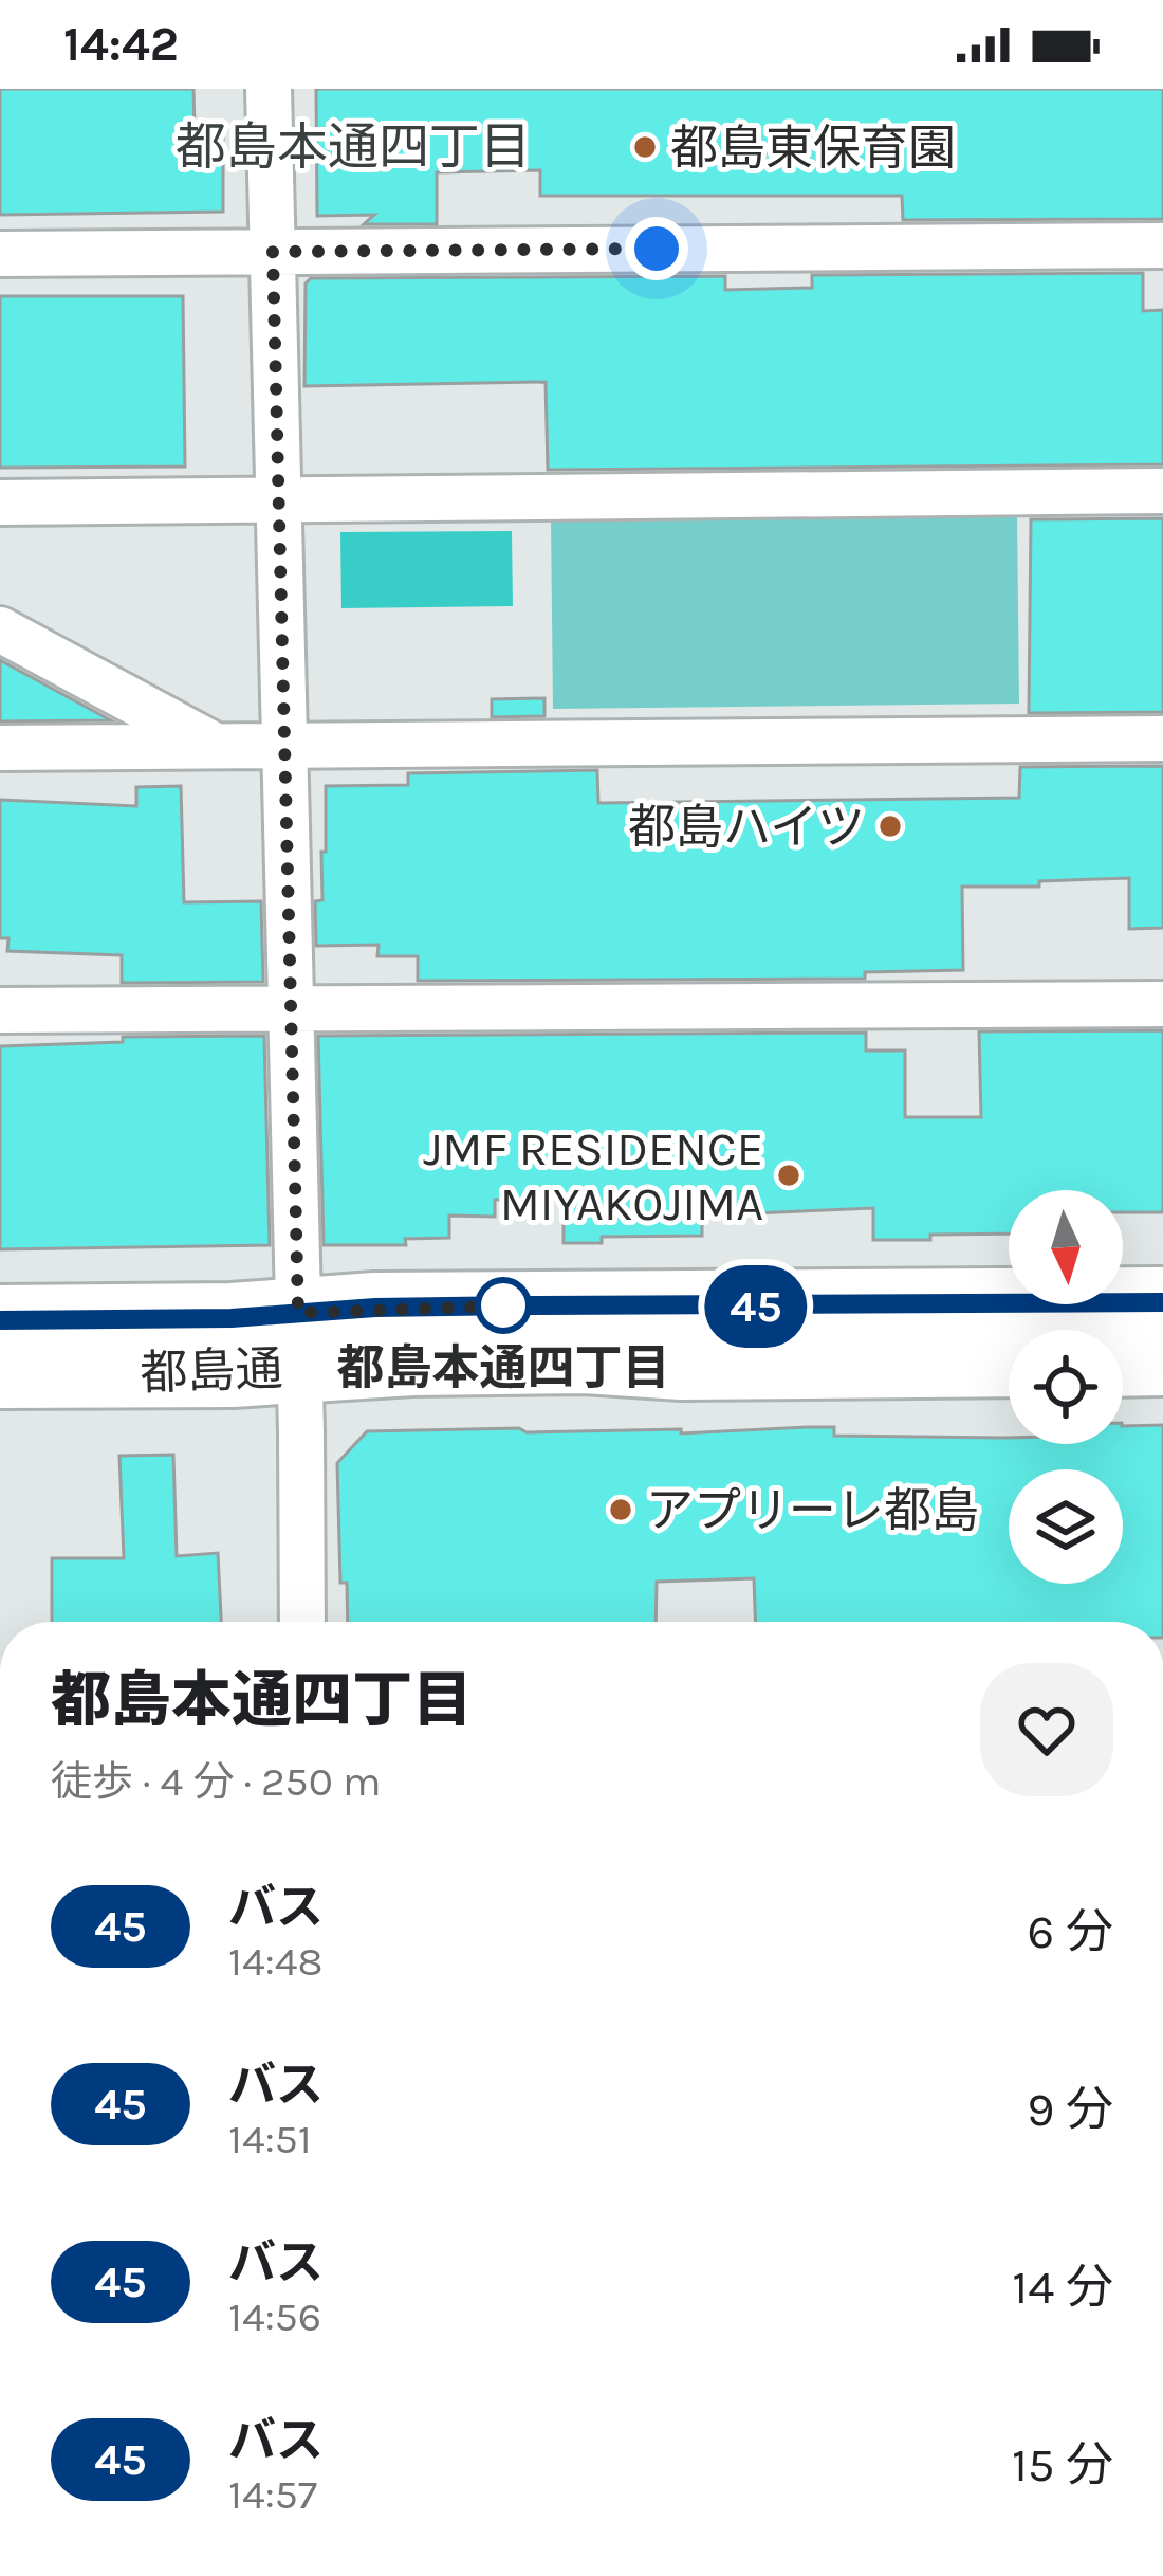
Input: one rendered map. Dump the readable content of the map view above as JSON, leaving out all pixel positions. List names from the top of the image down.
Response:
{
  "streets": {
    "main road": ["都島通"]
  },
  "districts": ["都島本通四丁目"],
  "places": [
    "都島東保育園",
    "都島ハイツ",
    "JMF RESIDENCE MIYAKOJIMA",
    "都島本通四丁目",
    "アプリーレ都島"
  ],
  "lines": ["bus line 45"],
  "north": "bottom",
  "page": {
    "status": "14:42",
    "on_map": "45",
    "heading": ["都島本通四丁目", "徒歩 · 4 分 · 250 m"],
    "list": [
      {
        "mark": "45",
        "name": "バス",
        "note": "14:48",
        "value": "6 分"
      },
      {
        "mark": "45",
        "name": "バス",
        "note": "14:51",
        "value": "9 分"
      },
      {
        "mark": "45",
        "name": "バス",
        "note": "14:56",
        "value": "14 分"
      },
      {
        "mark": "45",
        "name": "バス",
        "note": "14:57",
        "value": "15 分"
      }
    ]
  }
}
